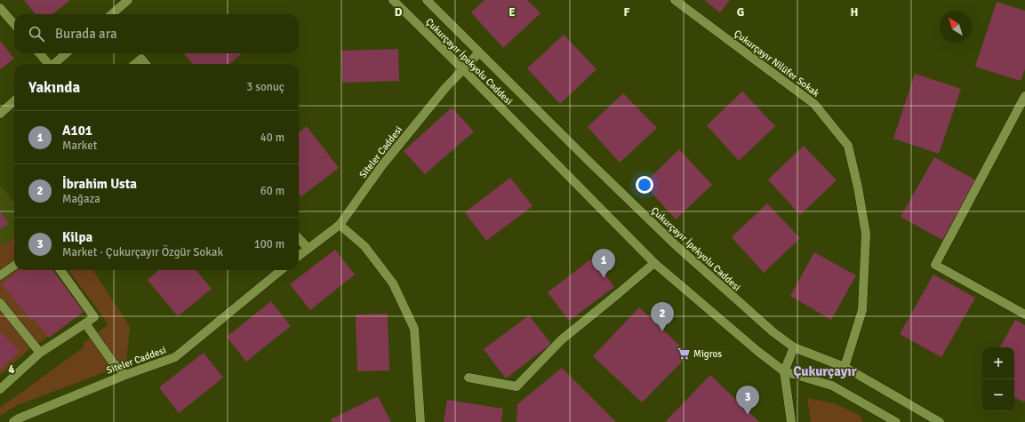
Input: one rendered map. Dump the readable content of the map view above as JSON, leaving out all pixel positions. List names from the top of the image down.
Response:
{
  "streets": {
    "street": ["Çukurçayır İpekyolu Caddesi", "Çukurçayır Nilüfer Sokak", "Siteler Caddesi"]
  },
  "crossings": [
    ["Çukurçayır İpekyolu Caddesi", "Çukurçayır Nilüfer Sokak"],
    ["Çukurçayır İpekyolu Caddesi", "Siteler Caddesi"]
  ],
  "districts": ["Çukurçayır"],
  "places": {
    "supermarket": ["Migros"]
  },
  "north": "top left",
  "page": {
    "search": "Burada ara",
    "heading": ["Yakında", "3 sonuç"],
    "list": [
      {
        "mark": "1",
        "name": "A101",
        "note": "Market",
        "value": "40 m"
      },
      {
        "mark": "2",
        "name": "İbrahim Usta",
        "note": "Mağaza",
        "value": "60 m"
      },
      {
        "mark": "3",
        "name": "Kilpa",
        "note": "Market · Çukurçayır Özgür Sokak",
        "value": "100 m"
      }
    ],
    "pins": ["1", "2", "3"],
    "map_buttons": ["+", "−"]
  },
  "grid": {
    "columns": [
      "D",
      "E",
      "F",
      "G",
      "H"
    ],
    "rows": ["4"]
  }
}
